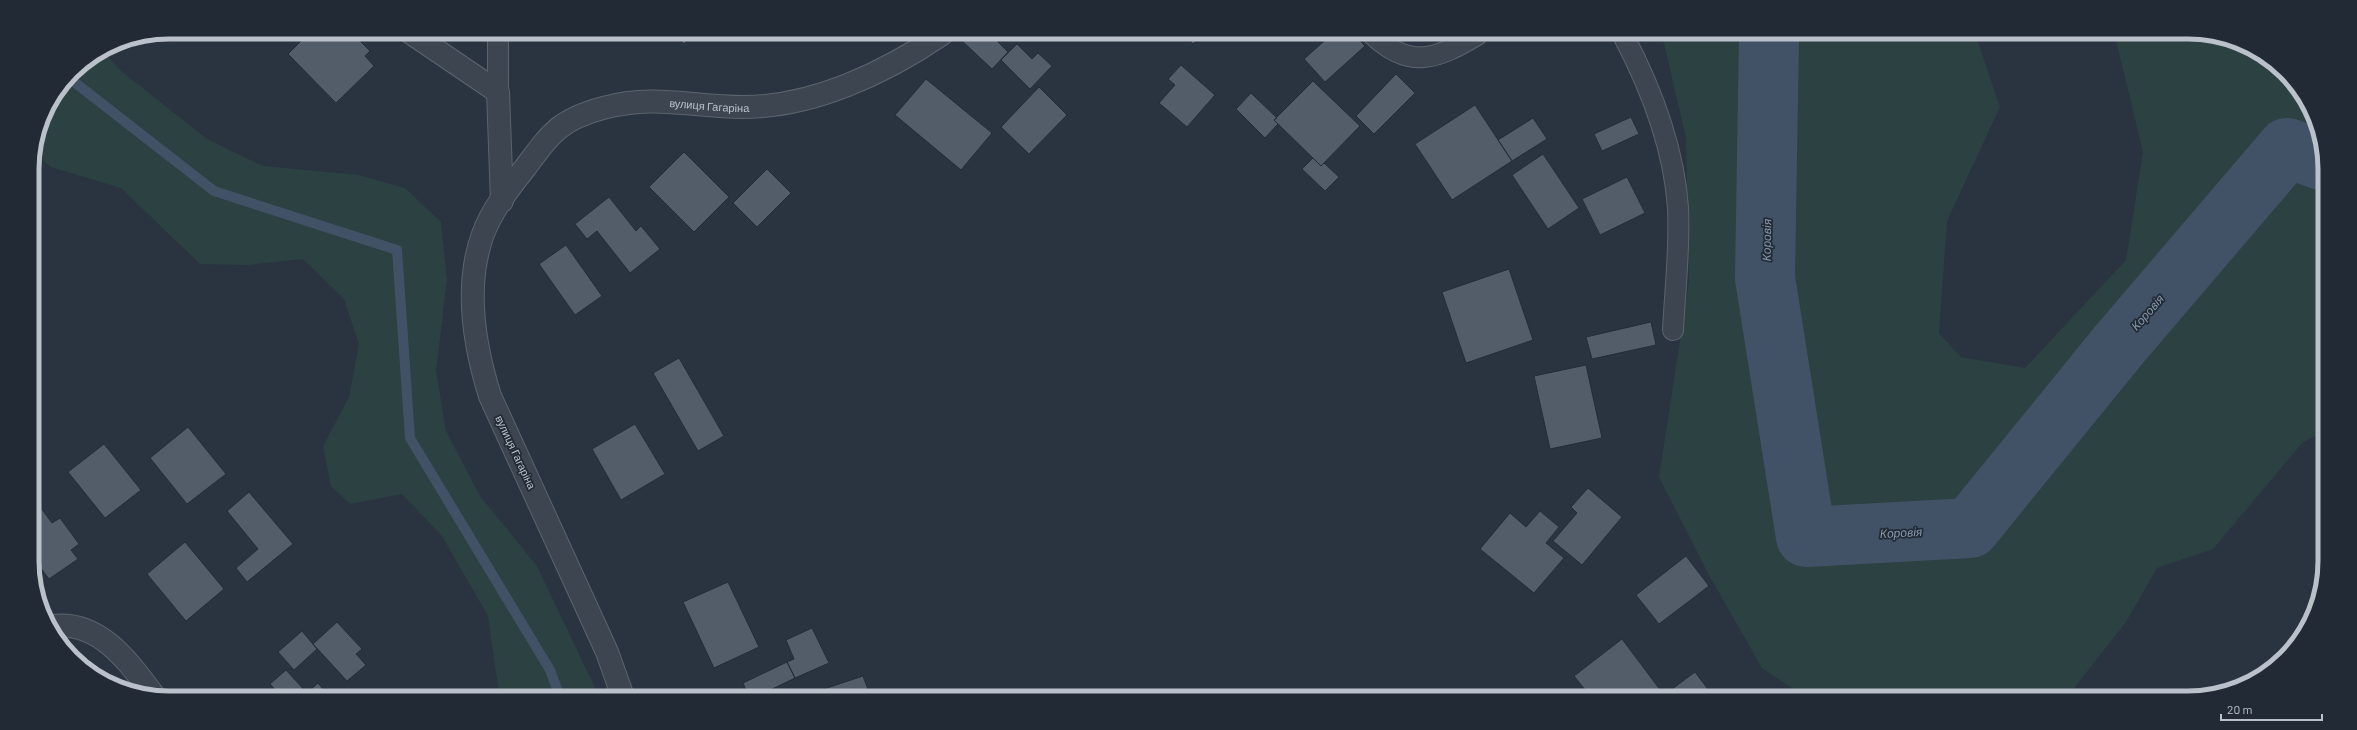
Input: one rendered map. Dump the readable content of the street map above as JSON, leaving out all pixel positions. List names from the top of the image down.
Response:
{
  "streets": {
    "street": ["вулиця Гагаріна"]
  },
  "water": ["Коровія"],
  "scale_bar": "20 m"
}
